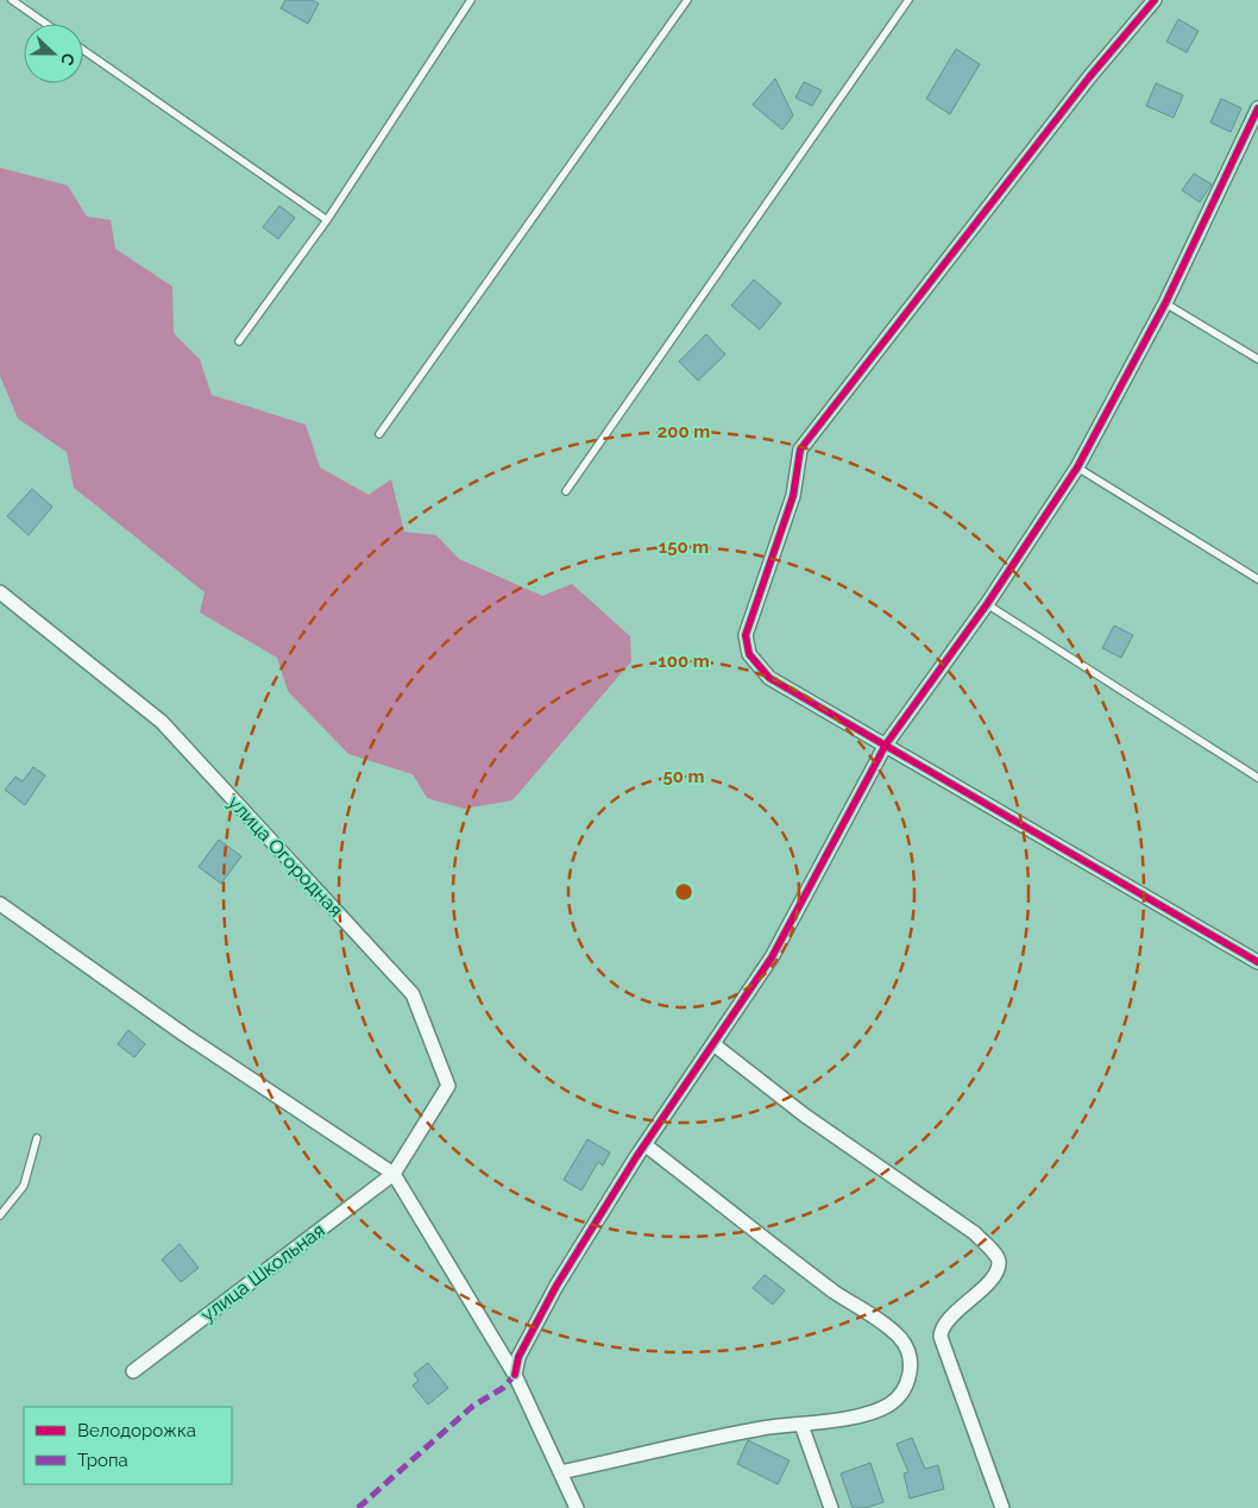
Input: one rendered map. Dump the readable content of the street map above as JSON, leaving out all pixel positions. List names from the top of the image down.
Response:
{
  "streets": {
    "street": ["улица Огородная", "улица Школьная"]
  },
  "crossings": [
    ["улица Огородная", "улица Школьная"]
  ],
  "legend": ["Велодорожка", "Тропа"],
  "north": "right",
  "rings": [
    "200 m",
    "150 m",
    "100 m",
    "50 m"
  ]
}
